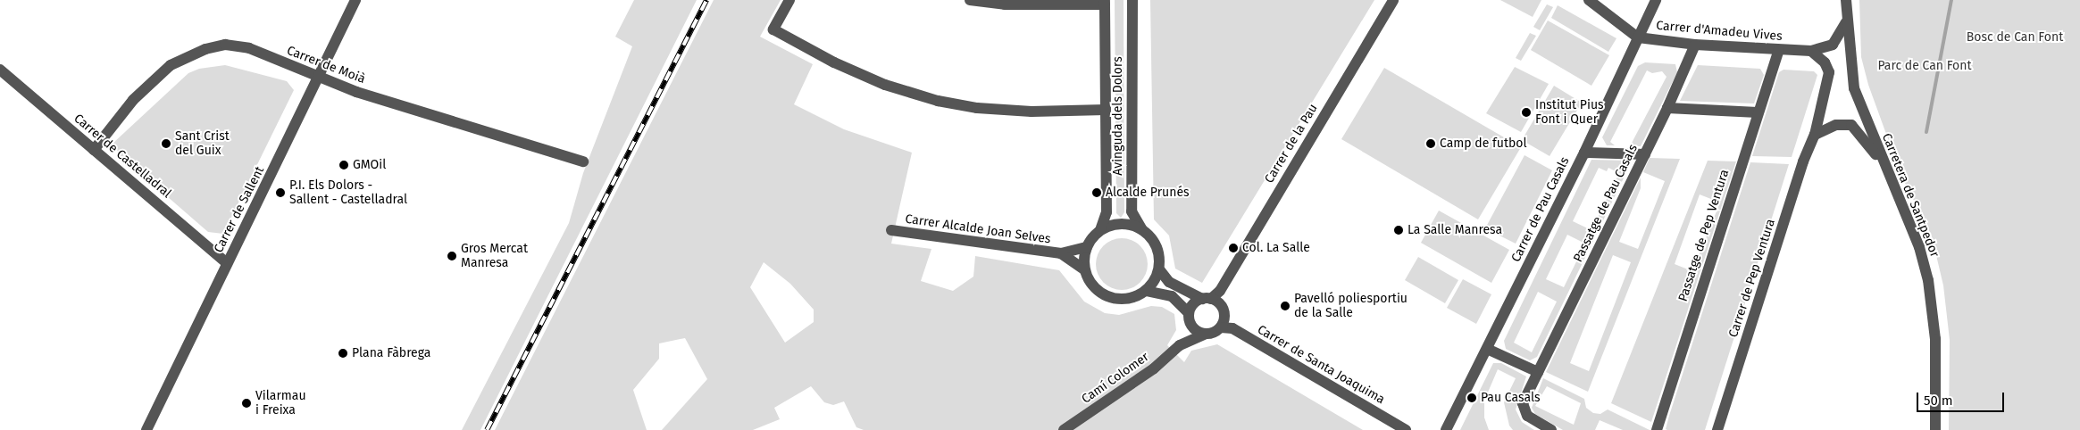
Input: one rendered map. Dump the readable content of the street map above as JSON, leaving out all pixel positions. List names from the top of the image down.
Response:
{
  "streets": {
    "street": [
      "Carrer d'Amadeu Vives",
      "Carrer de Moià",
      "Avinguda dels Dolors",
      "Carrer de la Pau",
      "Carrer de Castelladral",
      "Carretera de Santpedor",
      "Passatge de Pau Casals",
      "Carrer de Sallent",
      "Carrer de Pau Casals",
      "Carrer Alcalde Joan Selves",
      "Passatge de Pep Ventura",
      "Carrer de Pep Ventura",
      "Carrer de Santa Joaquima",
      "Camí Colomer"
    ]
  },
  "crossings": [
    ["Carrer d'Amadeu Vives", "Carretera de Santpedor"],
    ["Carrer d'Amadeu Vives", "Passatge de Pau Casals"],
    ["Carrer d'Amadeu Vives", "Carrer de Pau Casals"],
    ["Carrer d'Amadeu Vives", "Passatge de Pep Ventura"],
    ["Carrer d'Amadeu Vives", "Carrer de Pep Ventura"],
    ["Carrer de Moià", "Carrer de Castelladral"],
    ["Carrer de Moià", "Carrer de Sallent"],
    ["Avinguda dels Dolors", "Carrer Alcalde Joan Selves"],
    ["Carrer de la Pau", "Carrer de Santa Joaquima"],
    ["Carrer de la Pau", "Camí Colomer"],
    ["Carrer de Castelladral", "Carrer de Sallent"],
    ["Carrer de Santa Joaquima", "Camí Colomer"]
  ],
  "parks": ["Bosc de Can Font", "Parc de Can Font"],
  "places": [
    "Institut Pius Font i Quer",
    "Sant Crist del Guix",
    "Camp de futbol",
    "GMOil",
    "P.I. Els Dolors - Sallent - Castelladral",
    "Alcalde Prunés",
    "La Salle Manresa",
    "Col. La Salle",
    "Gros Mercat Manresa",
    "Pavelló poliesportiu de la Salle",
    "Plana Fàbrega",
    "Pau Casals",
    "Vilarmau i Freixa"
  ],
  "scale_bar": "50 m"
}
